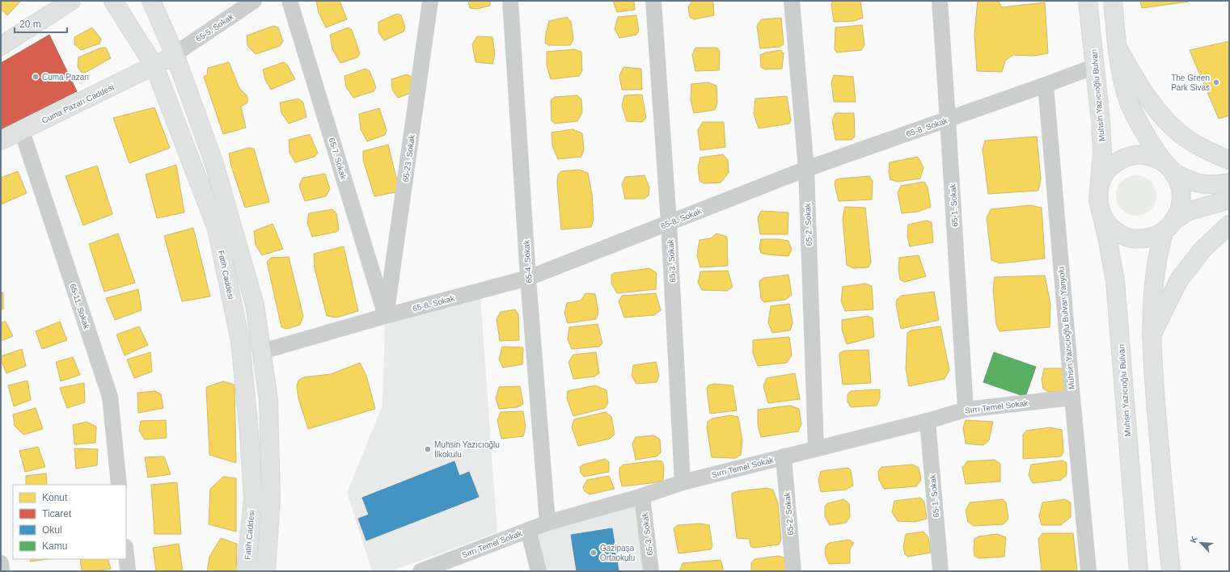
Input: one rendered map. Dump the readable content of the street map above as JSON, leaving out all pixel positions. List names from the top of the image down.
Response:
{
  "streets": {
    "main road": ["Muhsin Yazıcıoğlu Bulvarı", "Cuma Pazarı Caddesi", "Fatih Caddesi"],
    "street": [
      "65-5. Sokak",
      "65-8. Sokak",
      "65-7. Sokak",
      "65-23. Sokak",
      "65-1. Sokak",
      "65-2. Sokak",
      "65-3. Sokak",
      "65-4. Sokak",
      "65-11. Sokak",
      "Muhsin Yazıcıoğlu Bulvarı Yanyolu",
      "Sırrı Temel Sokak"
    ]
  },
  "crossings": [
    ["65-5. Sokak", "Cuma Pazarı Caddesi"],
    ["Muhsin Yazıcıoğlu Bulvarı", "65-8. Sokak"],
    ["Cuma Pazarı Caddesi", "Fatih Caddesi"],
    ["Cuma Pazarı Caddesi", "65-11. Sokak"],
    ["65-8. Sokak", "65-7. Sokak"],
    ["65-8. Sokak", "65-23. Sokak"],
    ["65-8. Sokak", "65-1. Sokak"],
    ["65-8. Sokak", "65-2. Sokak"],
    ["65-8. Sokak", "65-3. Sokak"],
    ["65-8. Sokak", "65-4. Sokak"],
    ["65-8. Sokak", "Muhsin Yazıcıoğlu Bulvarı Yanyolu"],
    ["65-7. Sokak", "65-23. Sokak"],
    ["65-1. Sokak", "Sırrı Temel Sokak"],
    ["65-2. Sokak", "Sırrı Temel Sokak"],
    ["65-3. Sokak", "Sırrı Temel Sokak"],
    ["65-4. Sokak", "Sırrı Temel Sokak"],
    ["Muhsin Yazıcıoğlu Bulvarı Yanyolu", "Sırrı Temel Sokak"]
  ],
  "places": [
    "Cuma Pazarı",
    "The Green Park Sivas",
    "Muhsin Yazıcıoğlu İlkokulu",
    "Gazipaşa Ortaokulu"
  ],
  "legend": [
    "Konut",
    "Ticaret",
    "Okul",
    "Kamu"
  ],
  "scale_bar": "20 m",
  "north": "top left"
}
